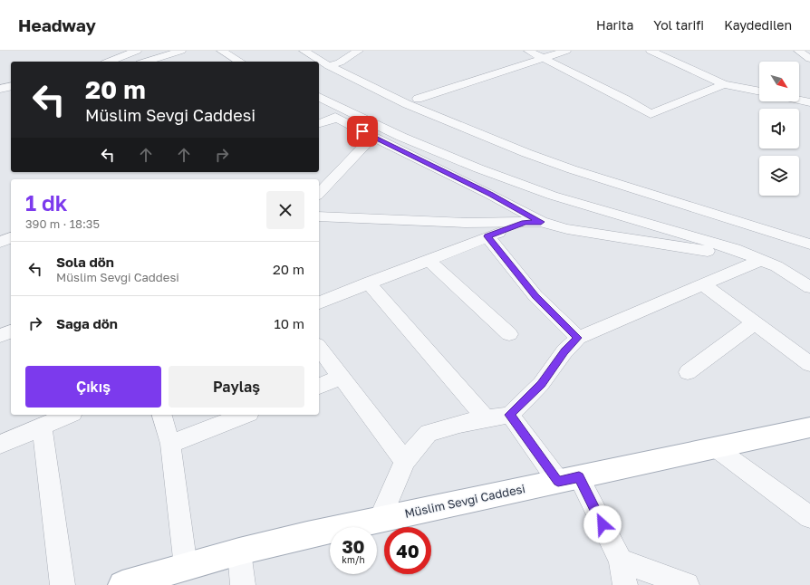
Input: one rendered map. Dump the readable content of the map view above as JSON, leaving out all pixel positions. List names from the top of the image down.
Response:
{
  "streets": {
    "main road": ["Müslim Sevgi Caddesi"]
  },
  "north": "bottom right",
  "page": {
    "header": "Headway",
    "nav": ["Harita", "Yol tarifi", "Kaydedilen"],
    "turn": ["20 m", "Müslim Sevgi Caddesi"],
    "heading": ["1 dk", "390 m · 18:35"],
    "list": [
      {
        "name": "Sola dön",
        "note": "Müslim Sevgi Caddesi",
        "value": "20 m"
      },
      {
        "name": "Sağa dön",
        "value": "10 m"
      }
    ],
    "buttons": ["Çıkış", "Paylaş"],
    "speed": "30 km/h",
    "limit": "40"
  }
}
